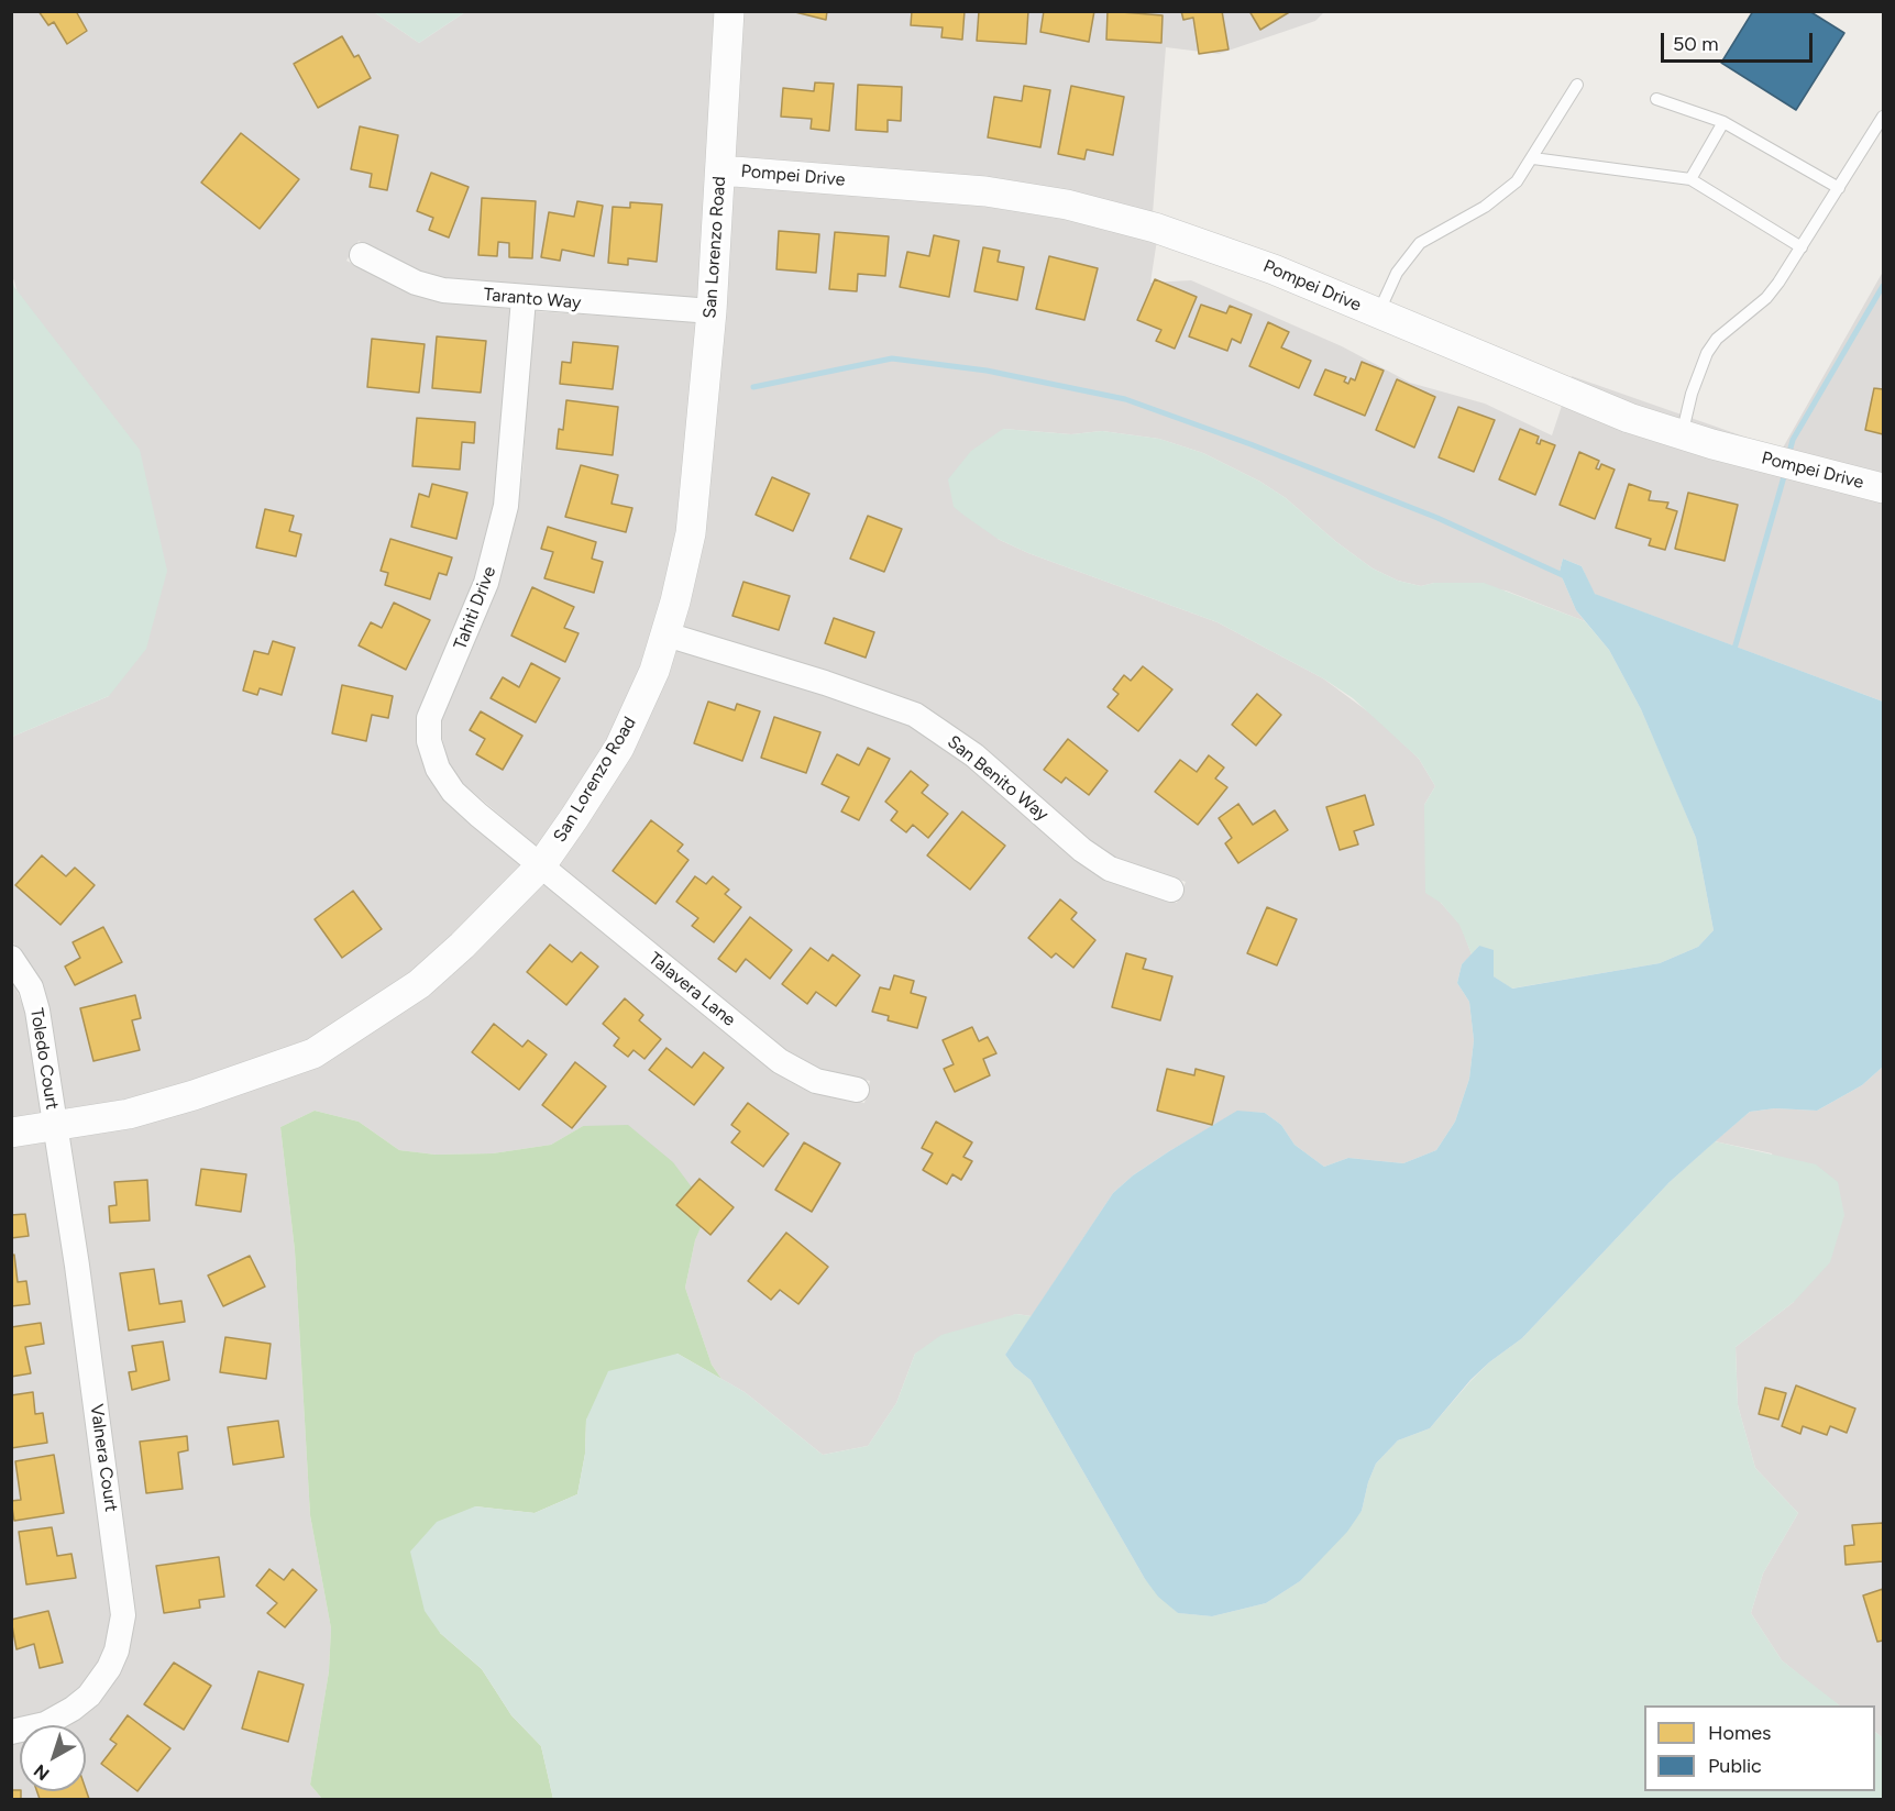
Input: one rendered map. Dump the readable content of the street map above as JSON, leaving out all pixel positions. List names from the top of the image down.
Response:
{
  "streets": {
    "street": [
      "Pompei Drive",
      "San Lorenzo Road",
      "Taranto Way",
      "Tahiti Drive",
      "San Benito Way",
      "Talavera Lane",
      "Toledo Court",
      "Valnera Court"
    ]
  },
  "crossings": [
    ["Pompei Drive", "San Lorenzo Road"],
    ["San Lorenzo Road", "Taranto Way"],
    ["San Lorenzo Road", "Tahiti Drive"],
    ["San Lorenzo Road", "San Benito Way"],
    ["San Lorenzo Road", "Talavera Lane"],
    ["San Lorenzo Road", "Toledo Court"],
    ["San Lorenzo Road", "Valnera Court"],
    ["Taranto Way", "Tahiti Drive"],
    ["Tahiti Drive", "Talavera Lane"],
    ["Toledo Court", "Valnera Court"]
  ],
  "legend": ["Homes", "Public"],
  "scale_bar": "50 m",
  "north": "bottom left"
}
